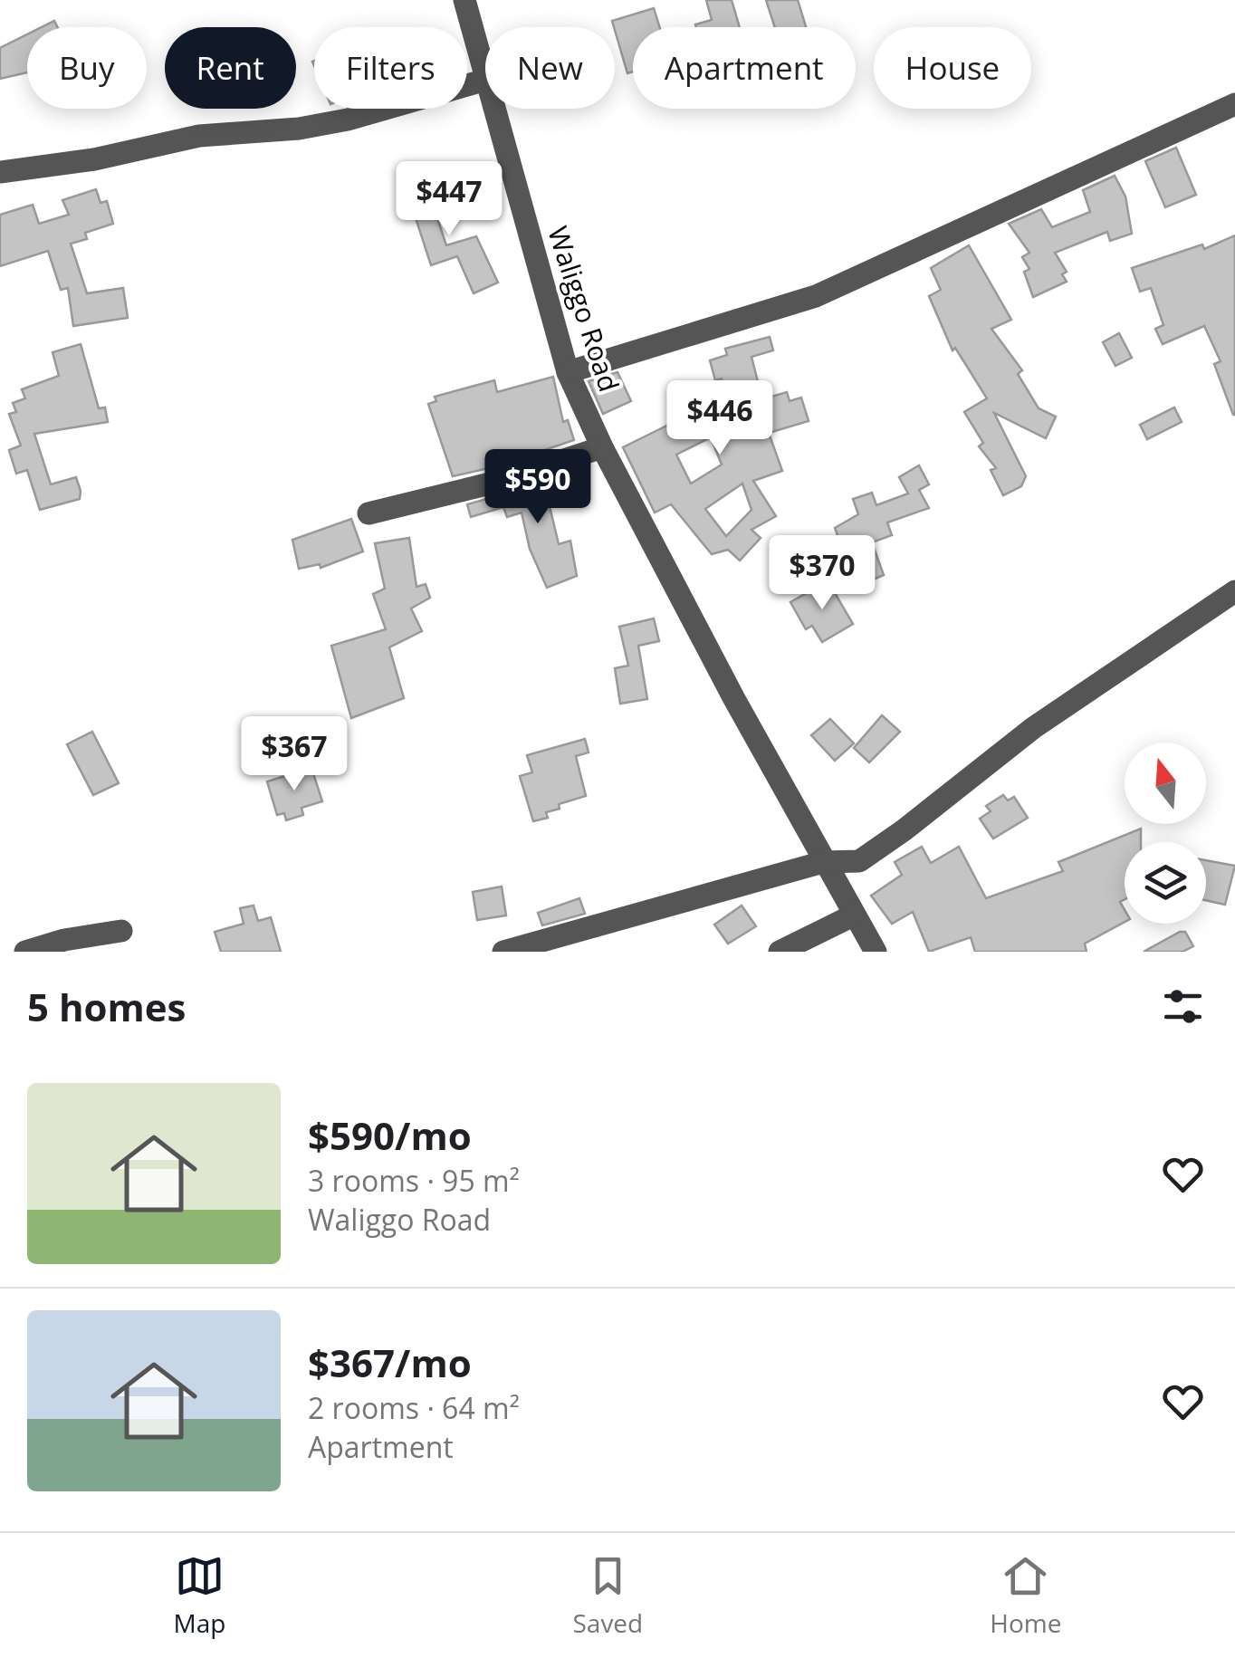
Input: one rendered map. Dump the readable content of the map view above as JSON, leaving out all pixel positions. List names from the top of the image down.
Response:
{
  "streets": {
    "street": ["Waliggo Road"]
  },
  "north": "top",
  "page": {
    "chip": [
      "Buy",
      "Rent",
      "Filters",
      "New",
      "Apartment",
      "House"
    ],
    "price": [
      "$447",
      "$446",
      "$590",
      "$370",
      "$367"
    ],
    "heading": "5 homes",
    "list": [
      {
        "name": "$590/mo",
        "note": "3 rooms · 95 m² · Waliggo Road"
      },
      {
        "name": "$367/mo",
        "note": "2 rooms · 64 m² · Apartment"
      }
    ],
    "tabs": ["Map", "Saved", "Home"]
  }
}
